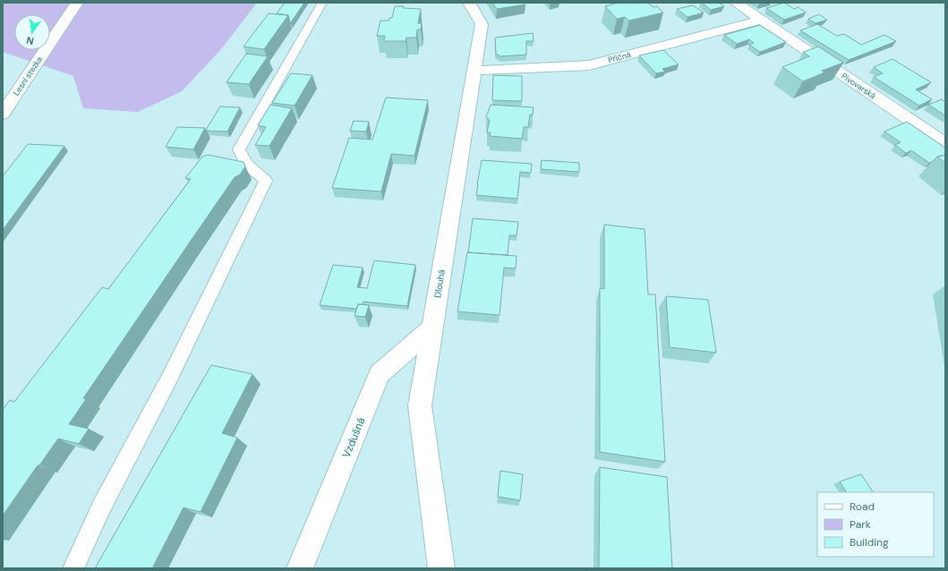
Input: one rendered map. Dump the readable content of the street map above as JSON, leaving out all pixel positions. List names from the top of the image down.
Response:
{
  "streets": {
    "street": [
      "Příčná",
      "Lesní stezka",
      "Pivovarská",
      "Dlouhá",
      "Vzdušná"
    ]
  },
  "crossings": [
    ["Příčná", "Pivovarská"],
    ["Příčná", "Dlouhá"],
    ["Dlouhá", "Vzdušná"]
  ],
  "legend": ["Road", "Park", "Building"],
  "north": "bottom"
}
